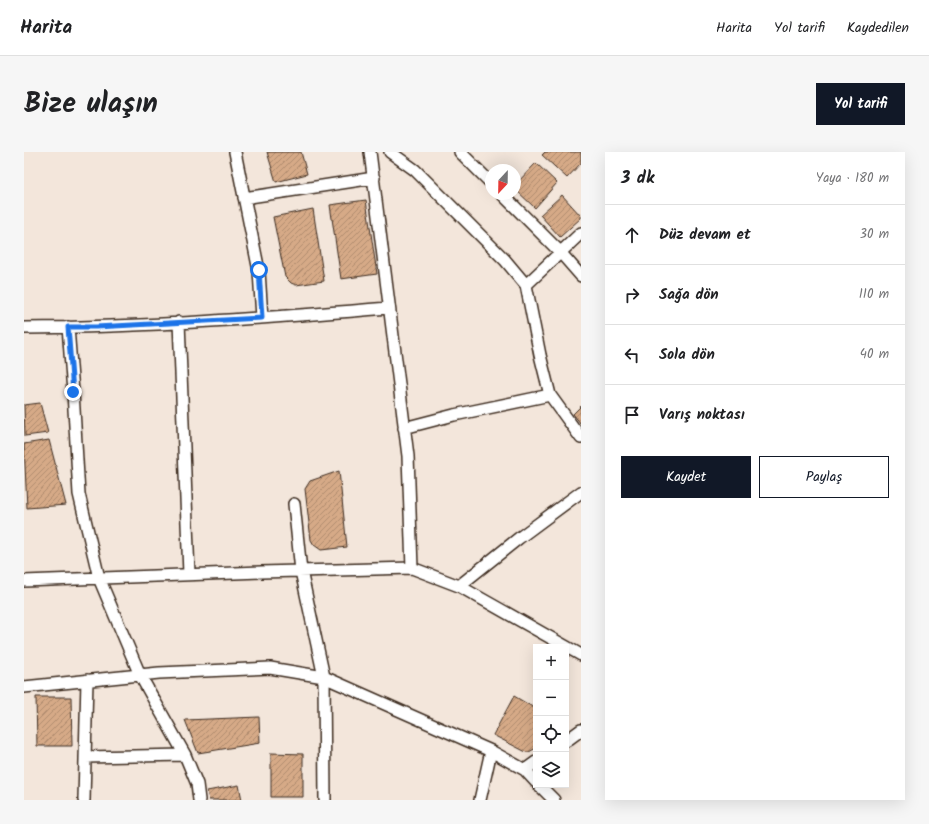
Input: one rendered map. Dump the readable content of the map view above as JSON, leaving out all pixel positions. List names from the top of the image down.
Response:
{
  "north": "bottom",
  "page": {
    "header": "Harita",
    "nav": ["Harita", "Yol tarifi", "Kaydedilen"],
    "title": "Bize ulaşın",
    "buttons": [
      "Yol tarifi",
      ["Kaydet", "Paylaş"]
    ],
    "heading": ["3 dk", "Yaya · 180 m"],
    "list": [
      ["Düz devam et", "30 m"],
      ["Sağa dön", "110 m"],
      ["Sola dön", "40 m"],
      "Varış noktası"
    ],
    "map_buttons": ["+", "−"]
  }
}
